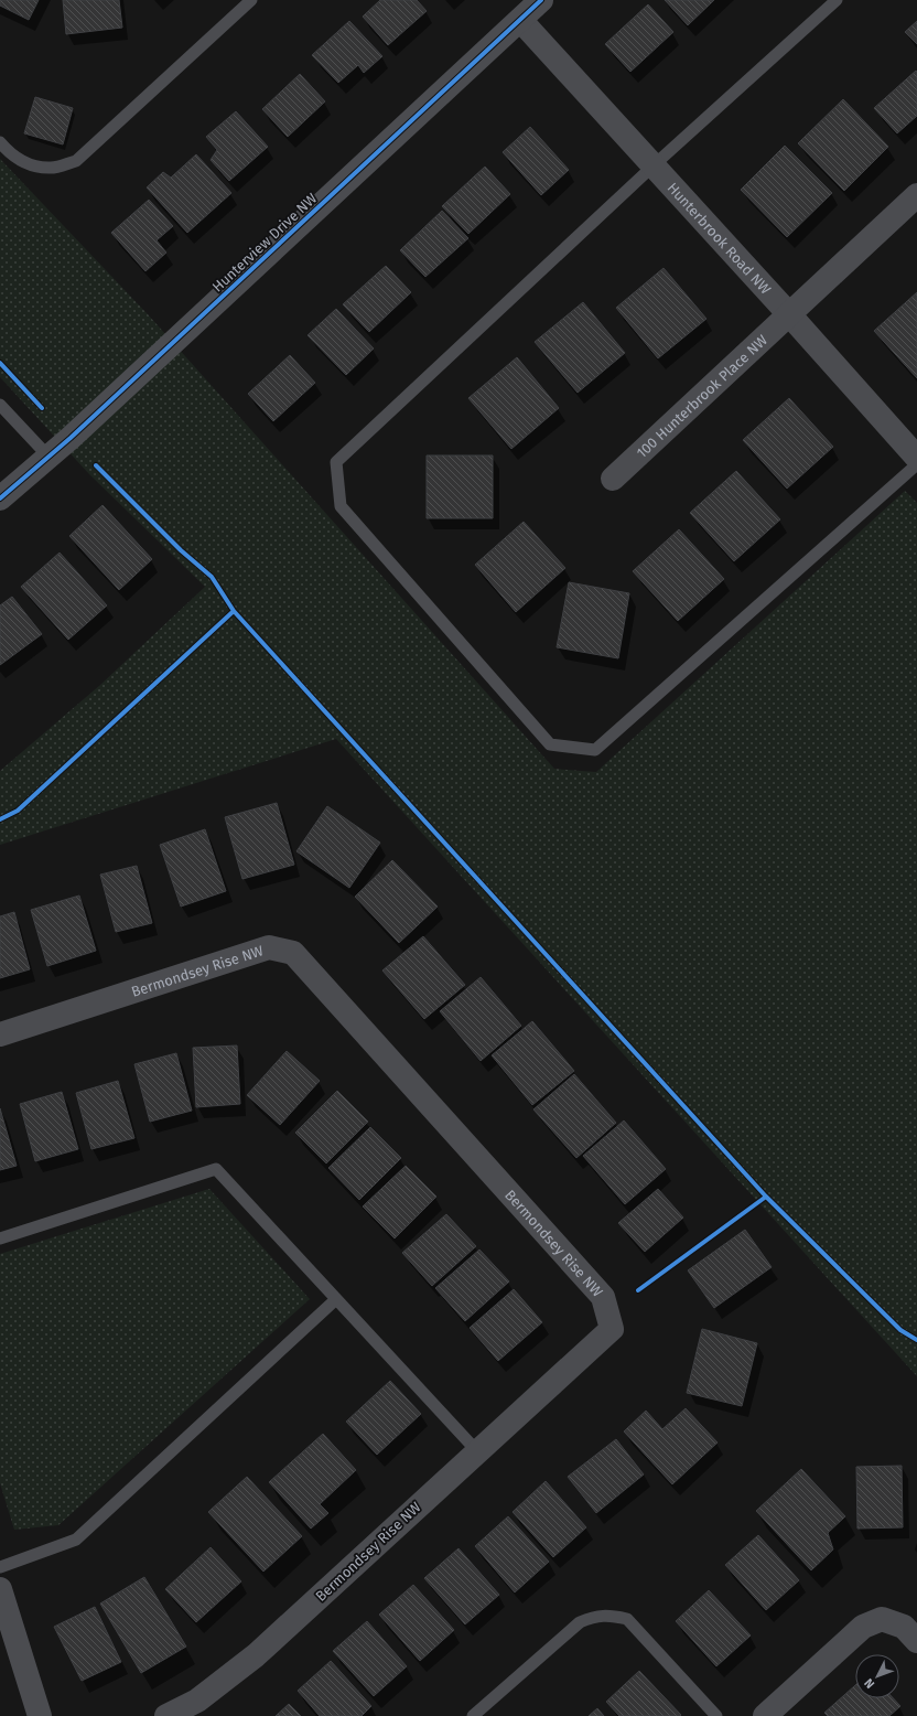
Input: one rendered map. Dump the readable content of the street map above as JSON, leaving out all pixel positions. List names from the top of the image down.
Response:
{
  "streets": {
    "street": [
      "Hunterbrook Road NW",
      "Hunterview Drive NW",
      "100 Hunterbrook Place NW",
      "Bermondsey Rise NW"
    ]
  },
  "crossings": [
    ["Hunterbrook Road NW", "Hunterview Drive NW"],
    ["Hunterbrook Road NW", "100 Hunterbrook Place NW"]
  ],
  "north": "bottom left"
}
